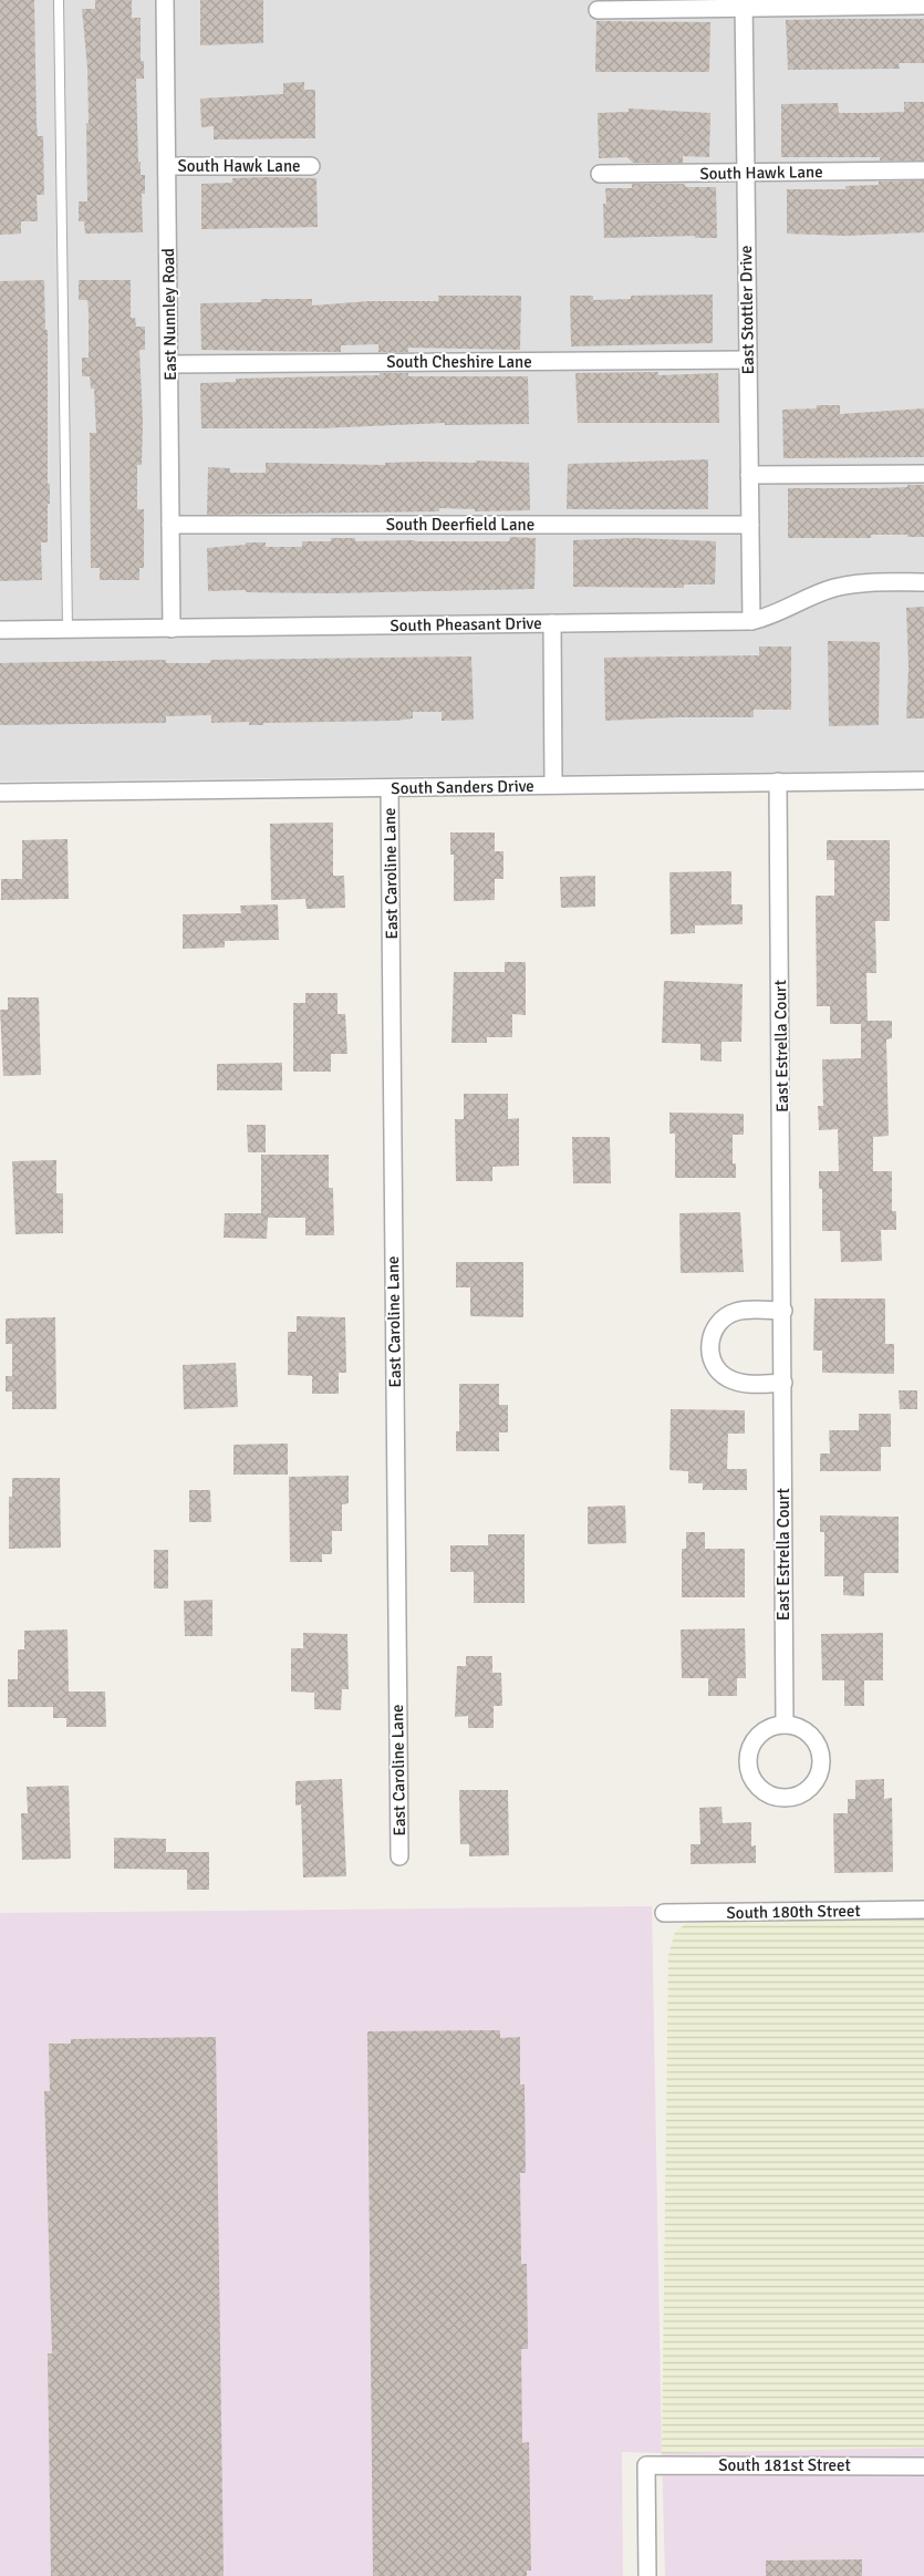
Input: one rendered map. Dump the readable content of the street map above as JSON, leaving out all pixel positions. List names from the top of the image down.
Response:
{
  "streets": {
    "street": [
      "South Hawk Lane",
      "East Stottler Drive",
      "East Nunnley Road",
      "South Cheshire Lane",
      "South Deerfield Lane",
      "South Pheasant Drive",
      "South Sanders Drive",
      "East Caroline Lane",
      "East Estrella Court",
      "South 180th Street",
      "South 181st Street"
    ]
  },
  "crossings": [
    ["South Hawk Lane", "East Stottler Drive"],
    ["South Hawk Lane", "East Nunnley Road"],
    ["East Stottler Drive", "South Cheshire Lane"],
    ["East Stottler Drive", "South Deerfield Lane"],
    ["East Stottler Drive", "South Pheasant Drive"],
    ["East Nunnley Road", "South Cheshire Lane"],
    ["East Nunnley Road", "South Deerfield Lane"],
    ["East Nunnley Road", "South Pheasant Drive"],
    ["South Sanders Drive", "East Caroline Lane"],
    ["South Sanders Drive", "East Estrella Court"]
  ]
}
